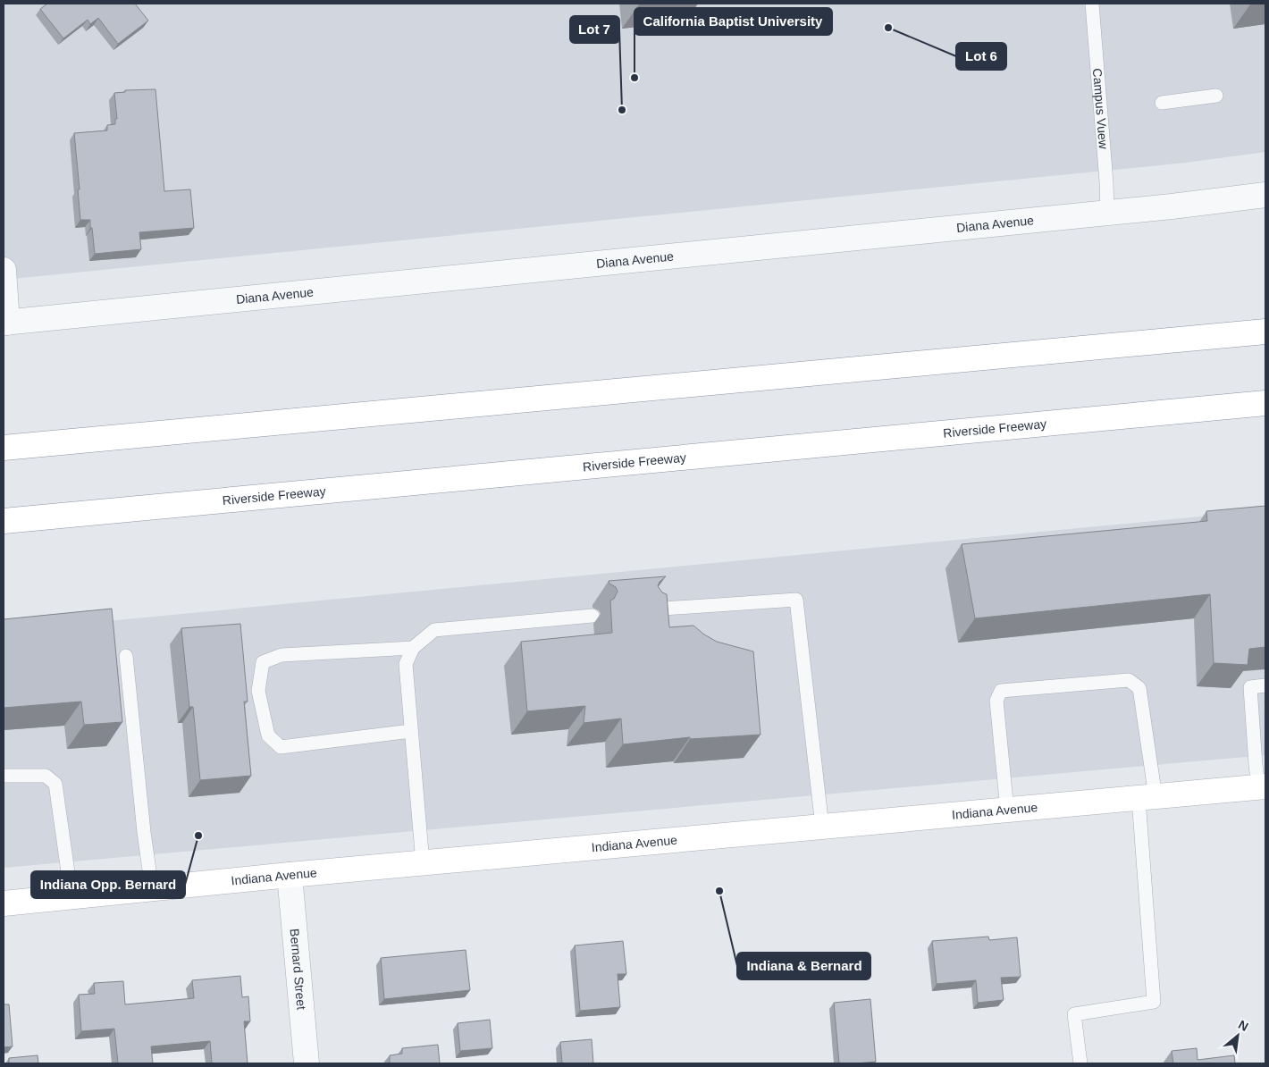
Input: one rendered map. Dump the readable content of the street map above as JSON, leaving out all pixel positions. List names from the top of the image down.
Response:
{
  "streets": {
    "main road": ["Riverside Freeway", "Indiana Avenue"],
    "street": ["Diana Avenue", "Bernard Street"],
    "lane": ["Campus Vuew"]
  },
  "crossings": [
    ["Campus Vuew", "Diana Avenue"],
    ["Indiana Avenue", "Bernard Street"]
  ],
  "places": [
    "Lot 6",
    "California Baptist University",
    "Lot 7",
    "Indiana Opp. Bernard",
    "Indiana & Bernard"
  ],
  "north": "top right"
}
